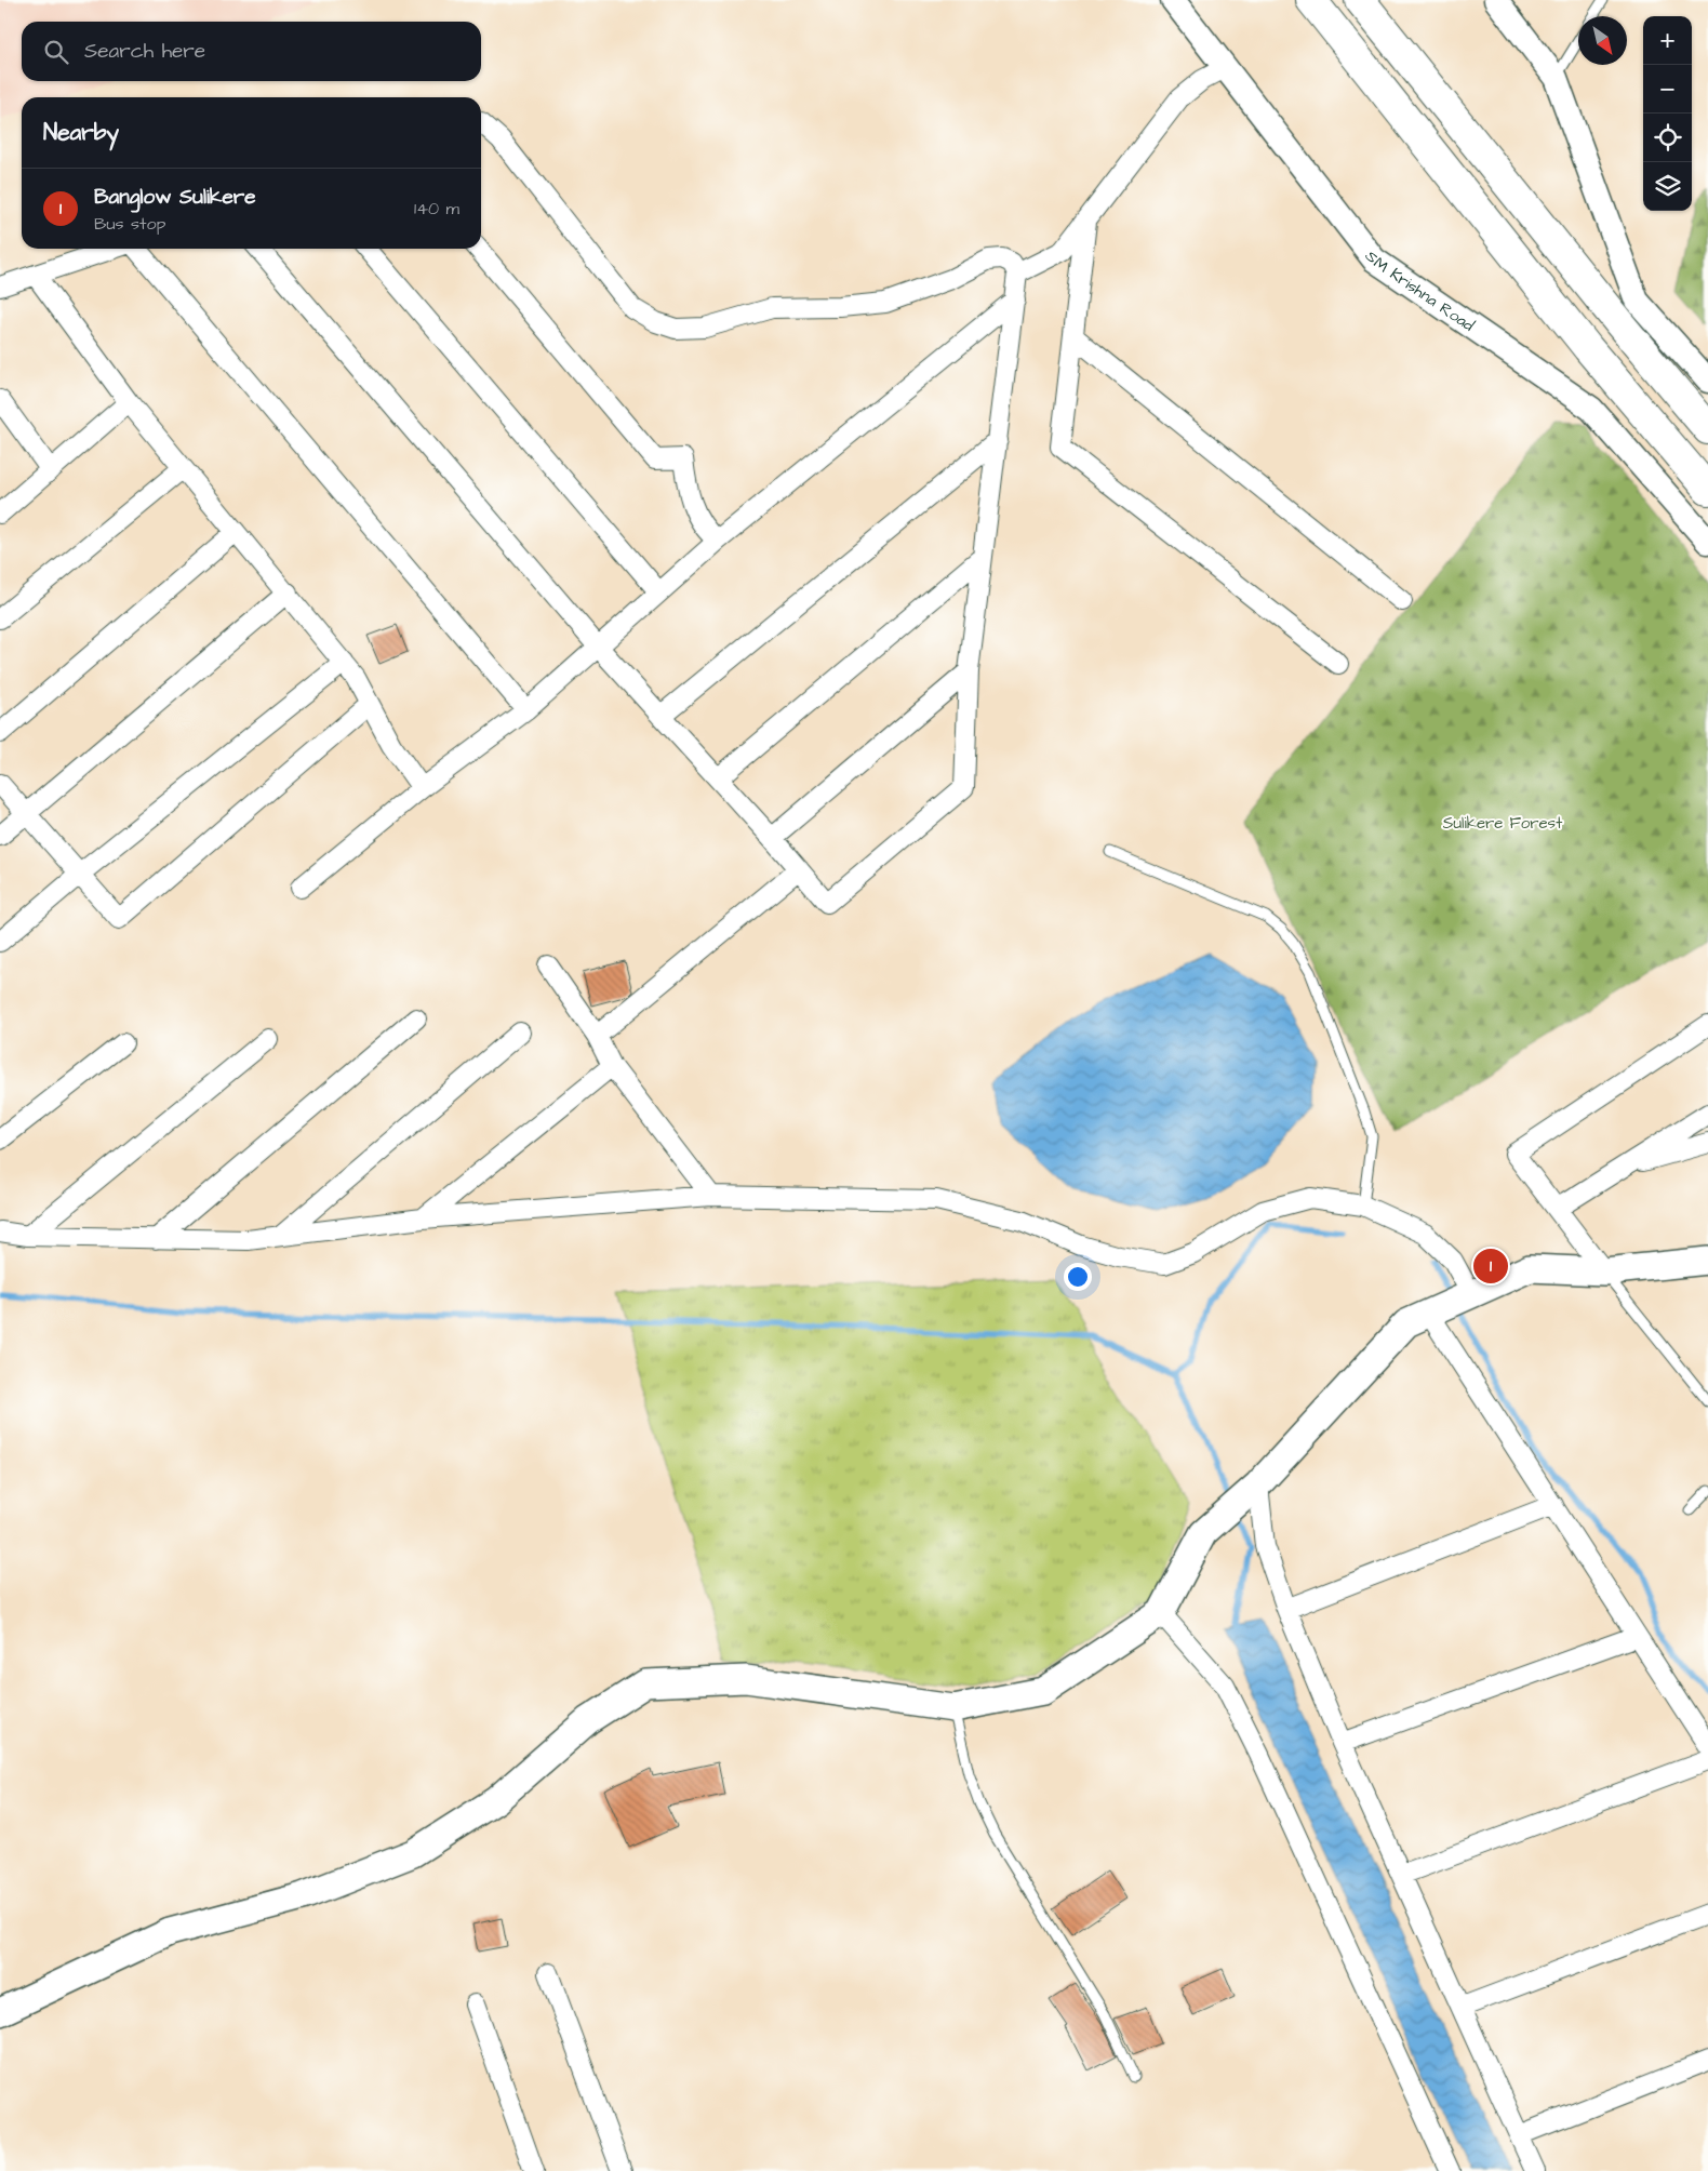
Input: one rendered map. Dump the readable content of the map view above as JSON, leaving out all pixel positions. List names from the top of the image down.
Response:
{
  "streets": {
    "street": ["SM Krishna Road"]
  },
  "parks": ["Sulikere Forest"],
  "north": "bottom right",
  "page": {
    "map_buttons": ["+", "−"],
    "search": "Search here",
    "heading": "Nearby",
    "list": [
      {
        "mark": "1",
        "name": "Banglow Sulikere",
        "note": "Bus stop",
        "value": "140 m"
      }
    ],
    "pins": "1"
  }
}
